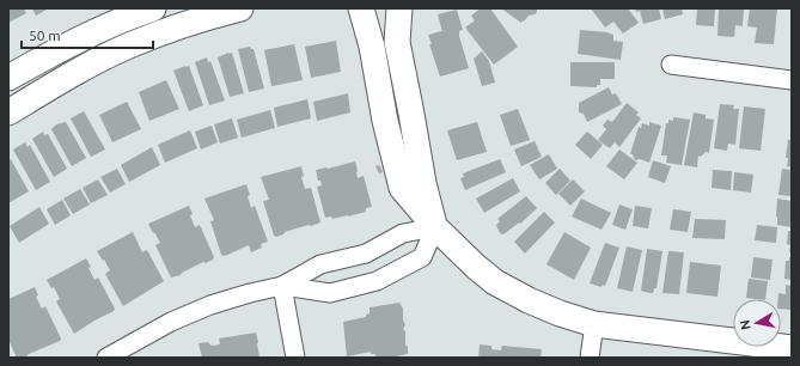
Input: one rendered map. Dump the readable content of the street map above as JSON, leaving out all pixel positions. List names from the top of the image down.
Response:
{
  "scale_bar": "50 m",
  "north": "left"
}
